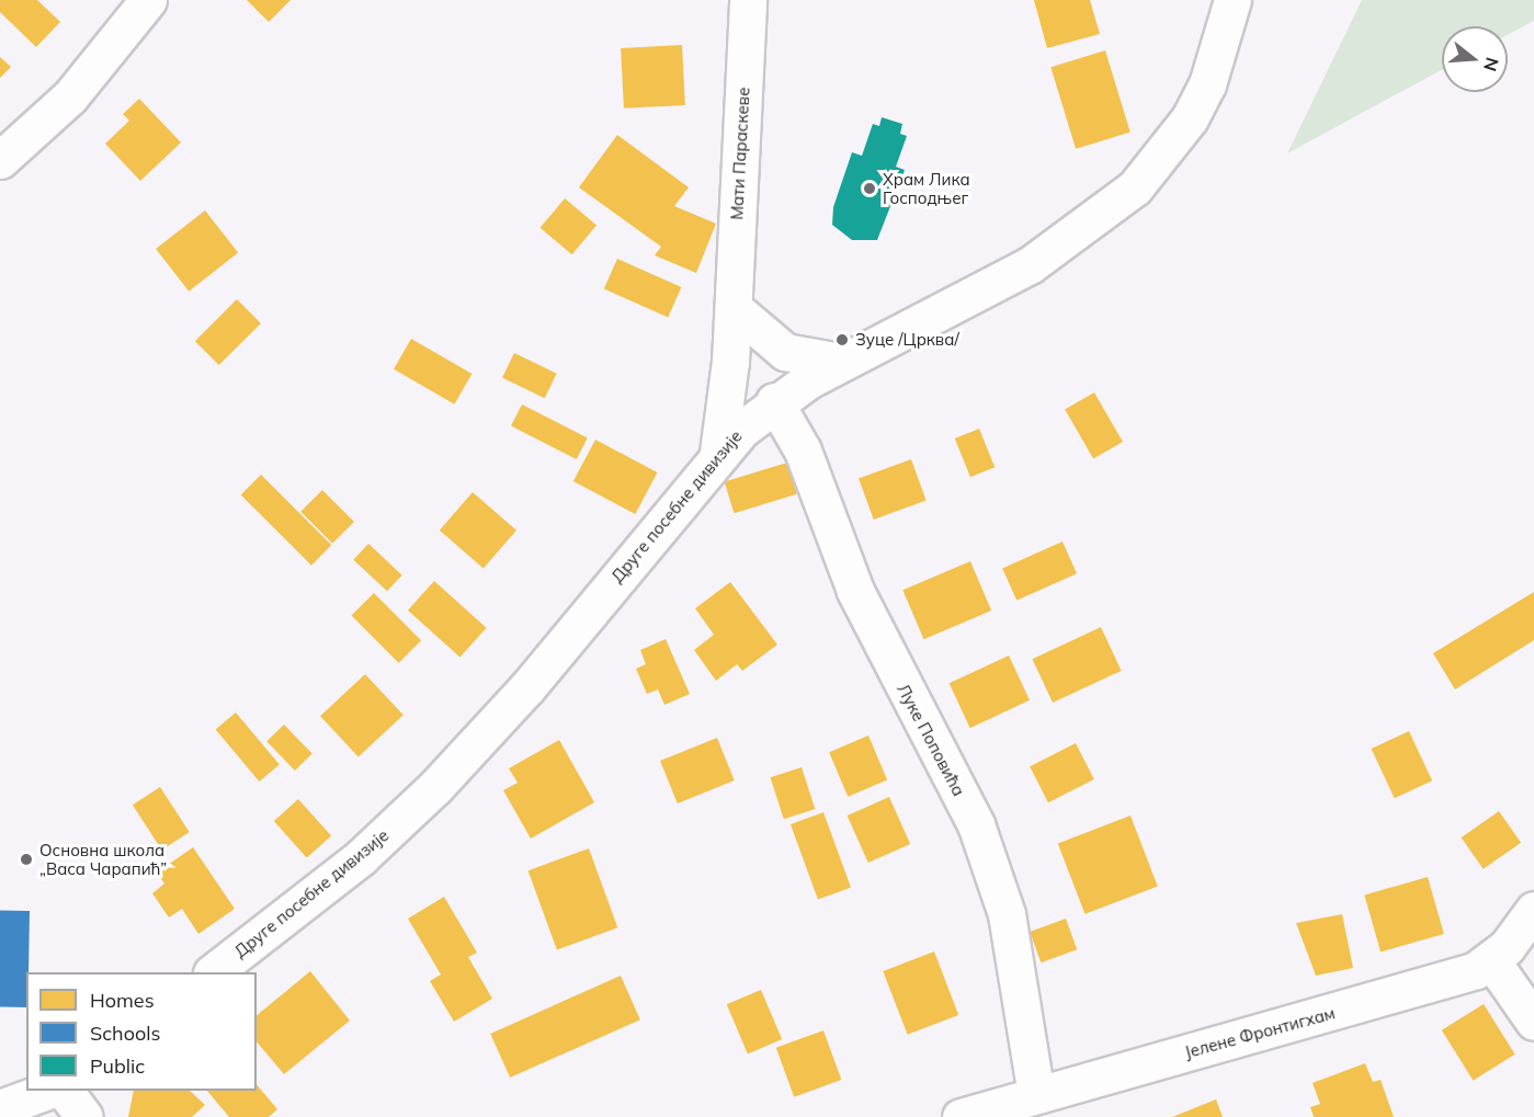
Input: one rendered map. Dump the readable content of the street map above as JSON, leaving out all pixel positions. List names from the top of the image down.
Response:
{
  "streets": {
    "street": [
      "Мати Параскеве",
      "Друге посебне дивизије",
      "Луке Поповића",
      "Јелене Фронтигхам"
    ]
  },
  "crossings": [
    ["Мати Параскеве", "Друге посебне дивизије"],
    ["Друге посебне дивизије", "Луке Поповића"],
    ["Луке Поповића", "Јелене Фронтигхам"]
  ],
  "places": ["Храм Лика Господњег", "Зуце /Црква/", "Основна школа „Васа Чарапић”"],
  "legend": ["Homes", "Schools", "Public"],
  "north": "right"
}
